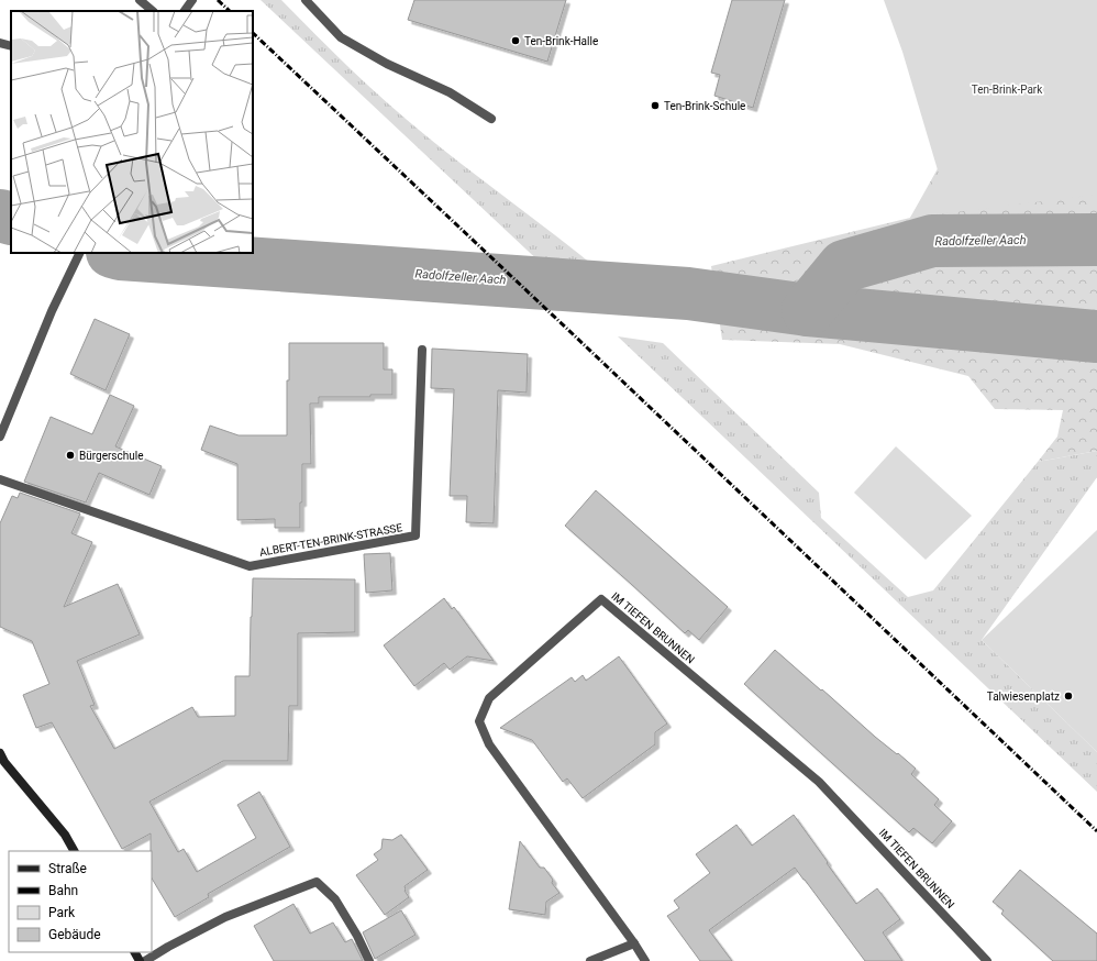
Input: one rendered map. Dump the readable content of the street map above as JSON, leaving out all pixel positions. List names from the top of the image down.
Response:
{
  "streets": {
    "street": ["ALBERT-TEN-BRINK-STRASSE", "IM TIEFEN BRUNNEN"]
  },
  "water": ["Radolfzeller Aach"],
  "parks": ["Ten-Brink-Park"],
  "places": [
    "Ten-Brink-Halle",
    "Ten-Brink-Schule",
    "Bürgerschule",
    "Talwiesenplatz"
  ],
  "legend": [
    "Straße",
    "Bahn",
    "Park",
    "Gebäude"
  ]
}
